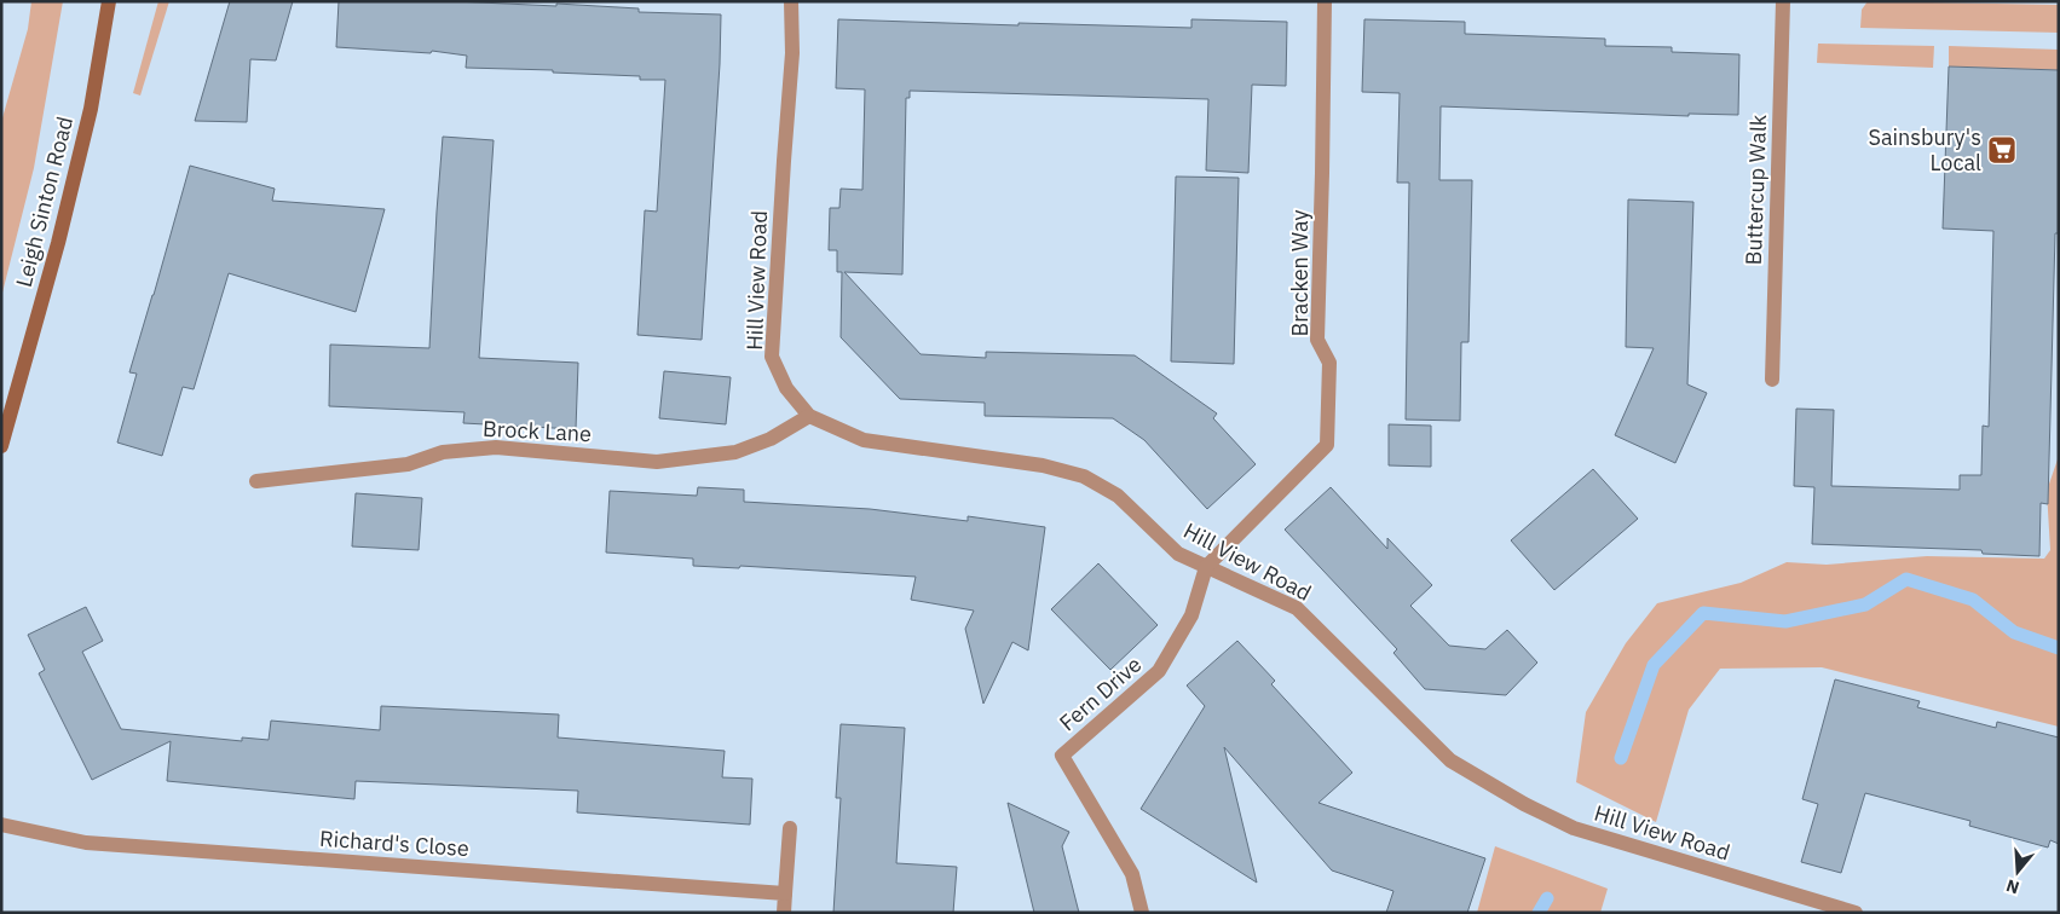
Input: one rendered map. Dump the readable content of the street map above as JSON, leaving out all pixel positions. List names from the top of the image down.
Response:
{
  "streets": {
    "main road": ["Leigh Sinton Road"],
    "street": [
      "Buttercup Walk",
      "Bracken Way",
      "Hill View Road",
      "Brock Lane",
      "Fern Drive",
      "Richard's Close"
    ]
  },
  "crossings": [
    ["Bracken Way", "Hill View Road"],
    ["Bracken Way", "Fern Drive"],
    ["Hill View Road", "Brock Lane"],
    ["Hill View Road", "Fern Drive"]
  ],
  "places": {
    "supermarket": ["Sainsbury's Local"]
  },
  "north": "bottom"
}
